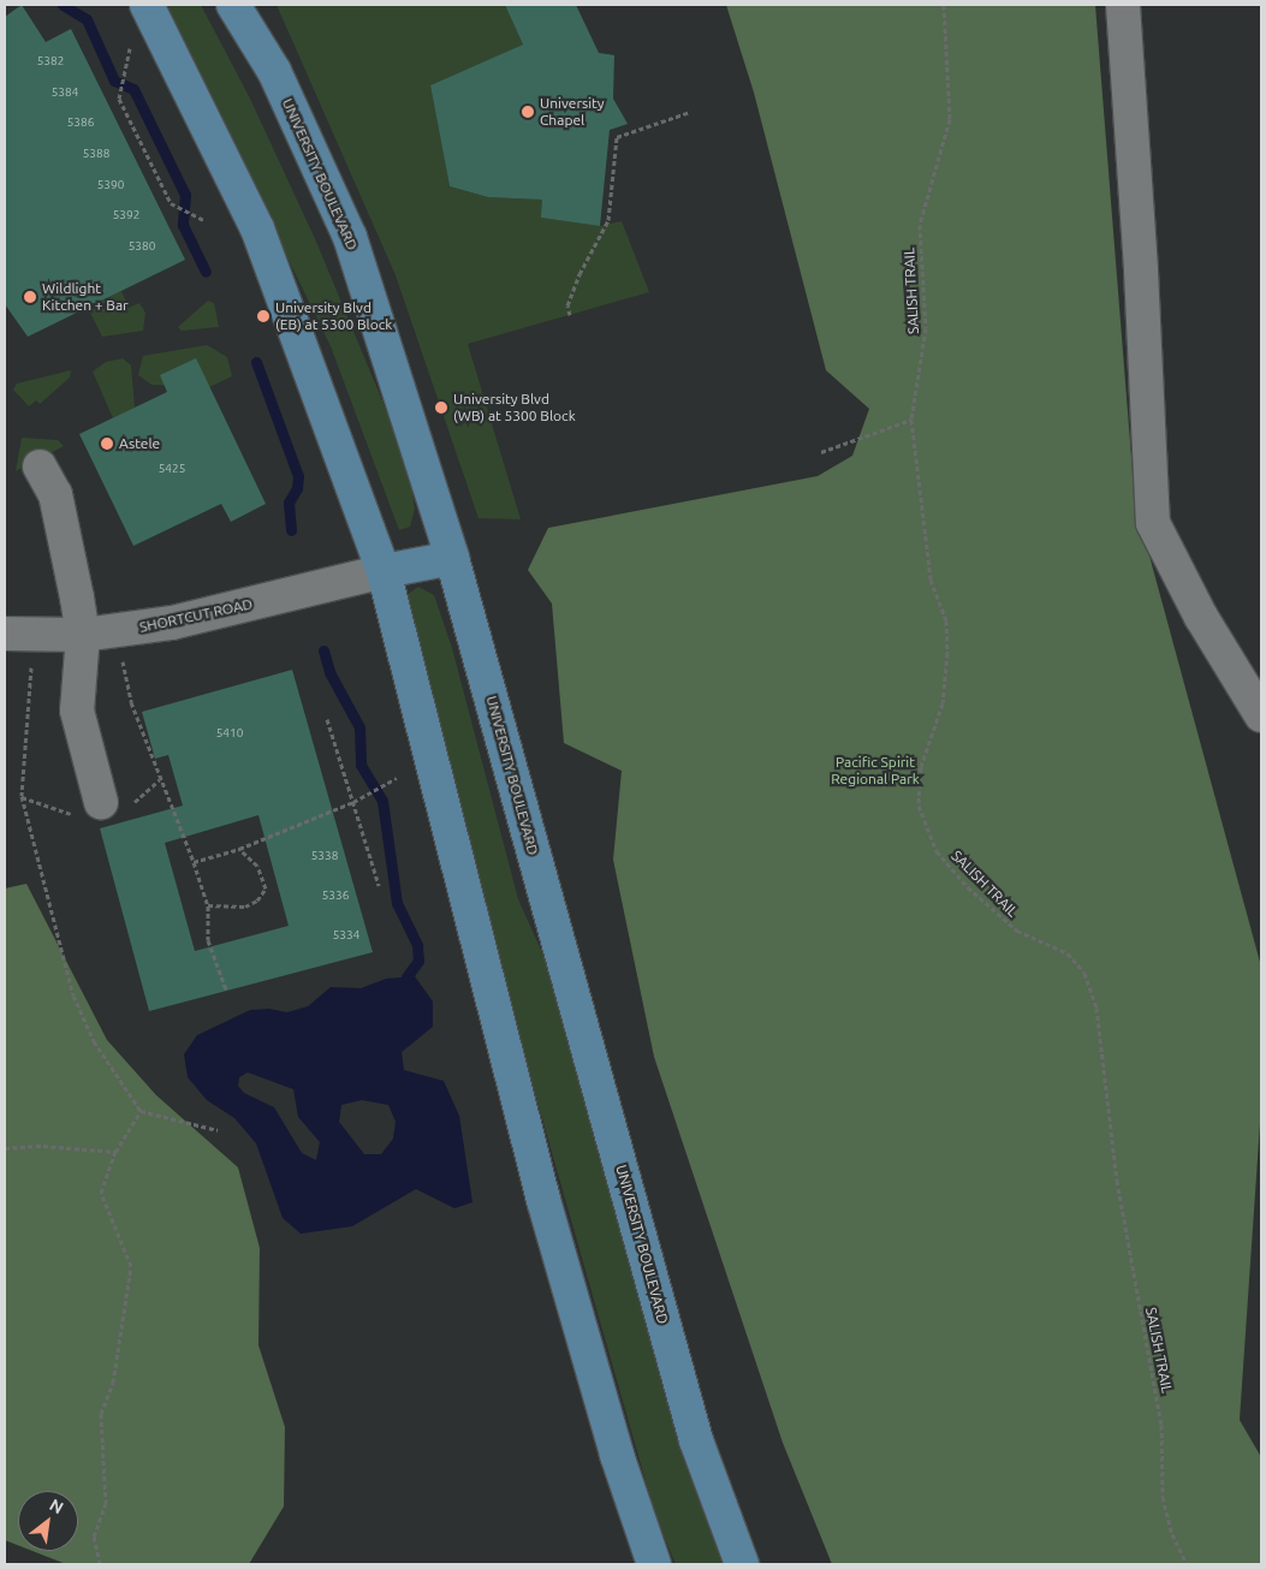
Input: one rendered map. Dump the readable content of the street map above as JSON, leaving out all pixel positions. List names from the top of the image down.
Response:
{
  "streets": {
    "main road": ["UNIVERSITY BOULEVARD"],
    "street": ["SHORTCUT ROAD"],
    "path": ["SALISH TRAIL"]
  },
  "parks": ["Pacific Spirit Regional Park"],
  "places": [
    "University Chapel",
    "Wildlight Kitchen + Bar",
    "University Blvd (EB) at 5300 Block",
    "University Blvd (WB) at 5300 Block",
    "Astele"
  ],
  "house_numbers": [
    "5382",
    "5384",
    "5386",
    "5388",
    "5390",
    "5392",
    "5380",
    "5425",
    "5410",
    "5338",
    "5336",
    "5334"
  ],
  "north": "top right"
}
